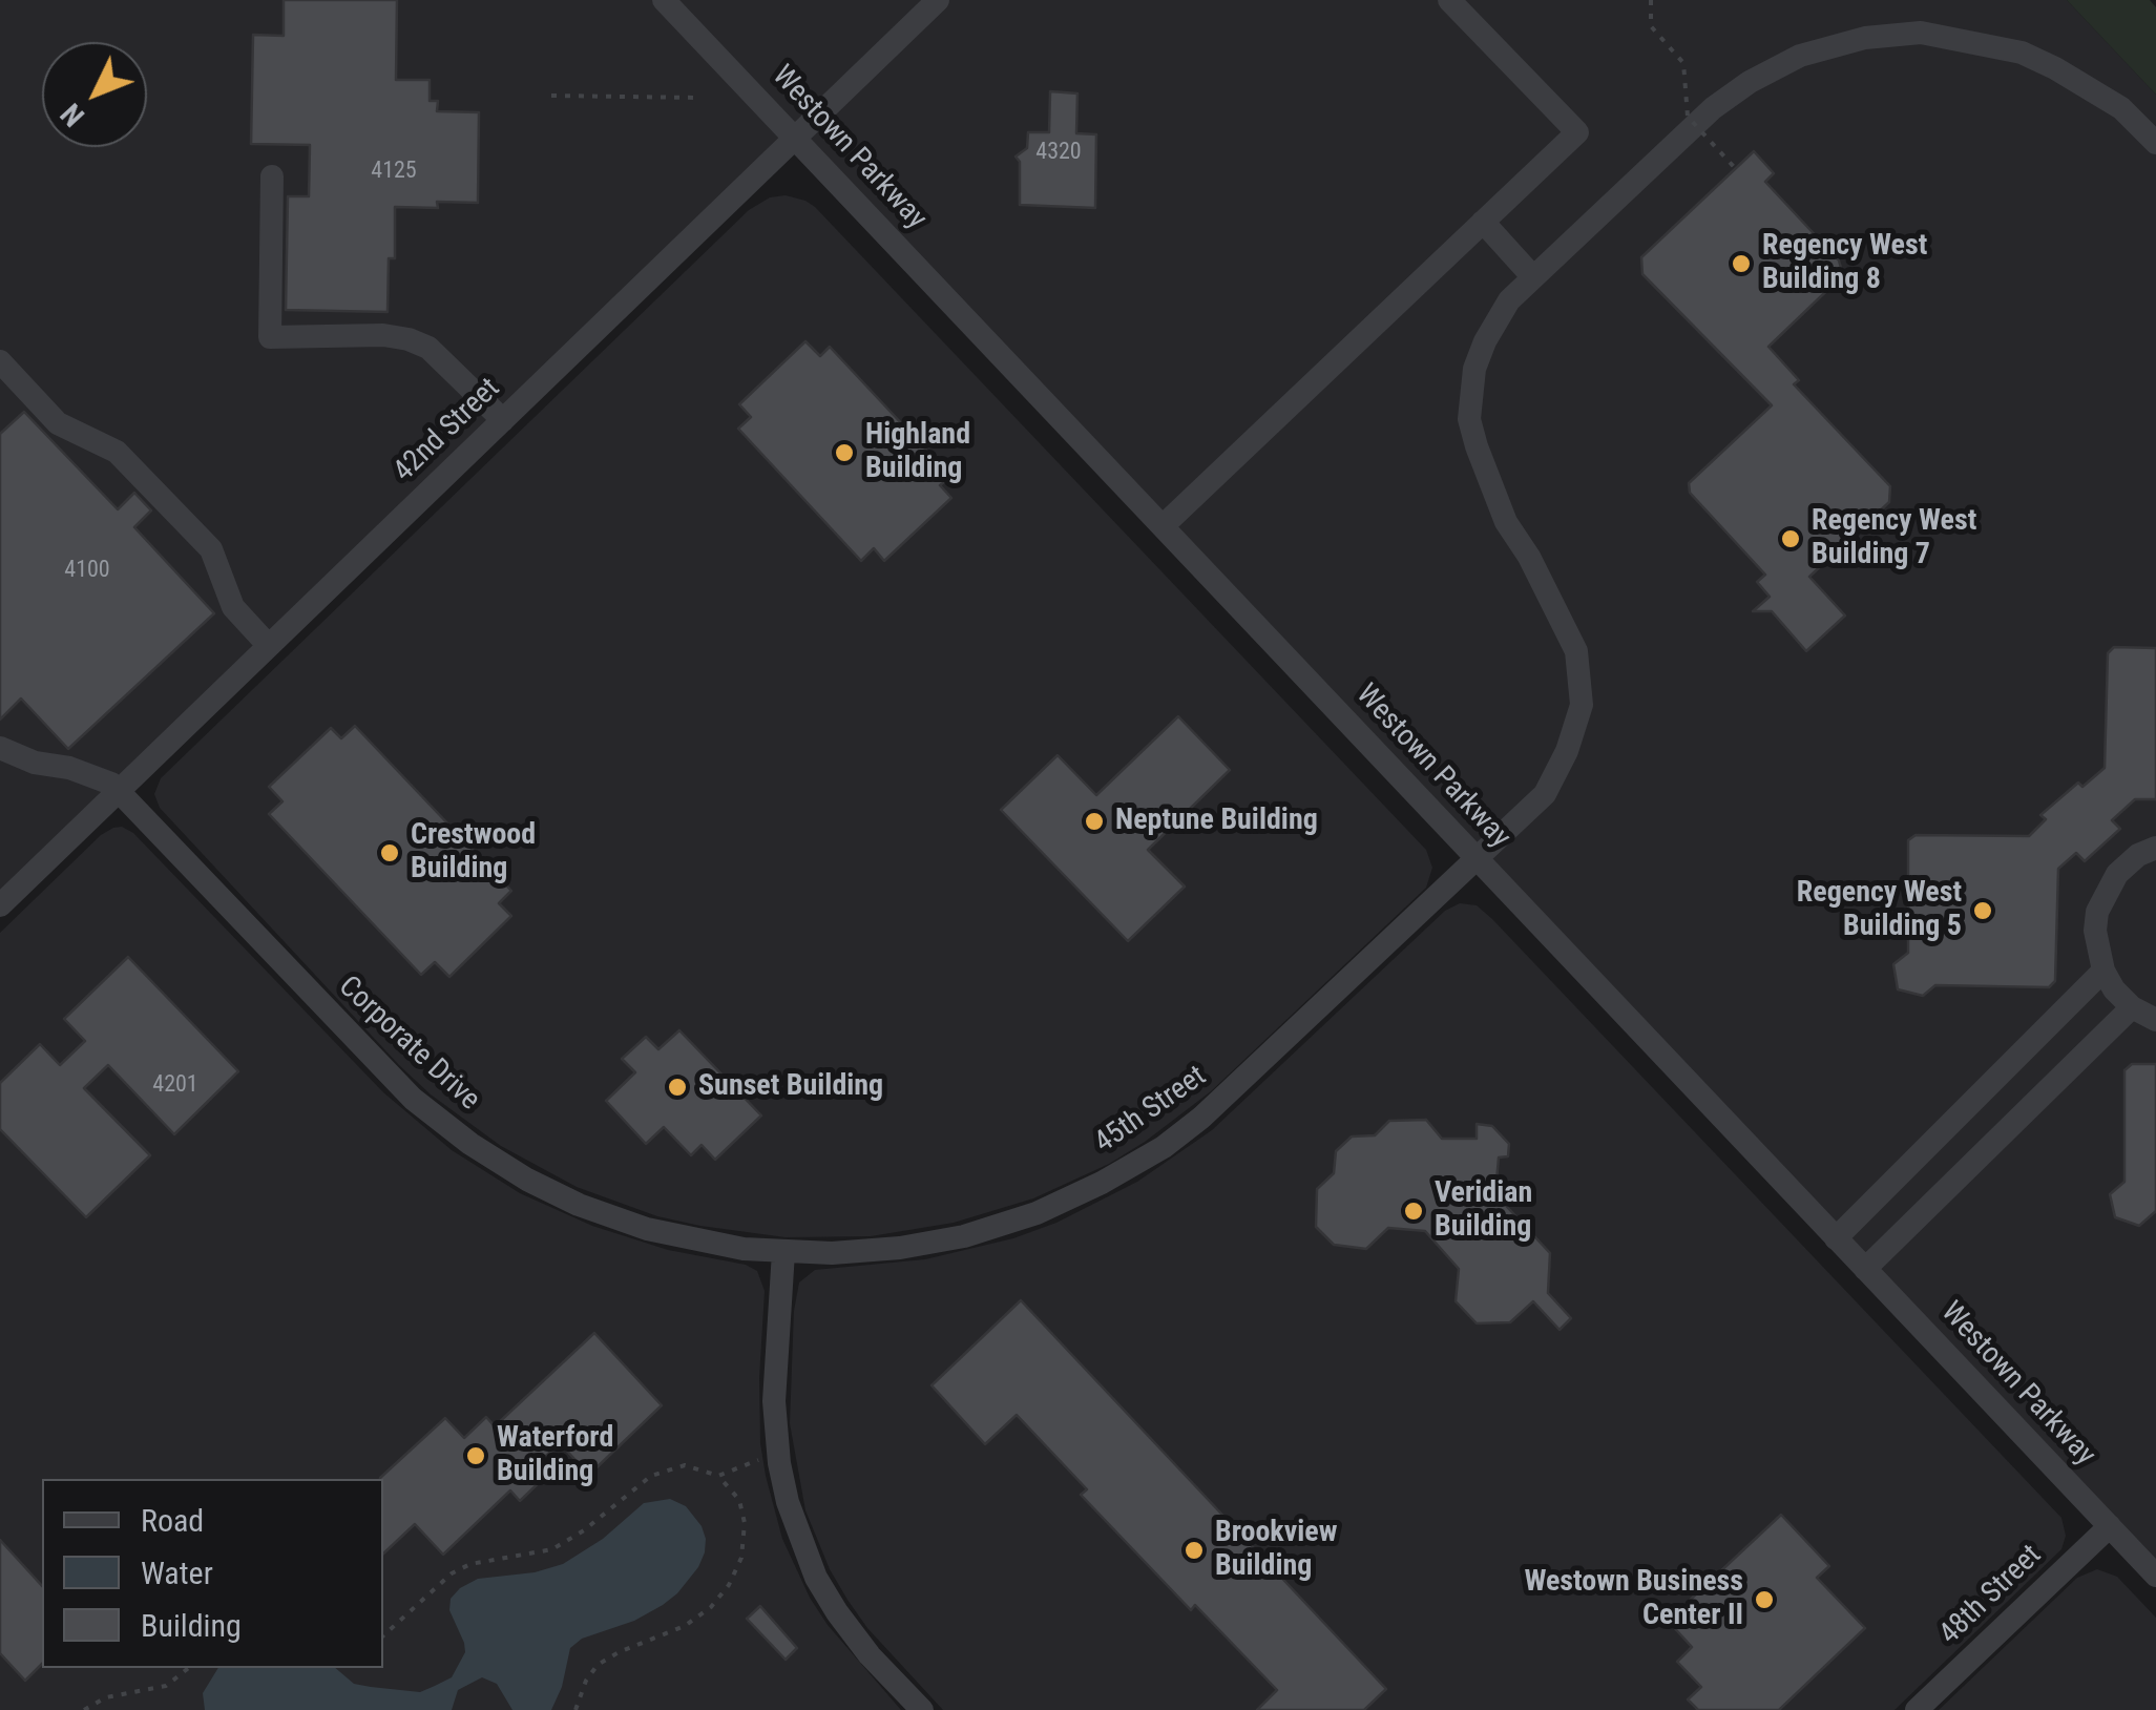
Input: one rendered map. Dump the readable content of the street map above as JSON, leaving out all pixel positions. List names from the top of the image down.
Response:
{
  "streets": {
    "street": [
      "Westown Parkway",
      "42nd Street",
      "Corporate Drive",
      "45th Street",
      "48th Street"
    ]
  },
  "crossings": [
    ["Westown Parkway", "42nd Street"],
    ["Westown Parkway", "45th Street"],
    ["Westown Parkway", "48th Street"],
    ["42nd Street", "Corporate Drive"],
    ["Corporate Drive", "45th Street"]
  ],
  "places": [
    "Regency West Building 8",
    "Highland Building",
    "Regency West Building 7",
    "Neptune Building",
    "Crestwood Building",
    "Regency West Building 5",
    "Sunset Building",
    "Veridian Building",
    "Waterford Building",
    "Brookview Building",
    "Westown Business Center II"
  ],
  "house_numbers": [
    "4320",
    "4125",
    "4100",
    "4201"
  ],
  "legend": ["Road", "Water", "Building"],
  "north": "bottom left"
}
